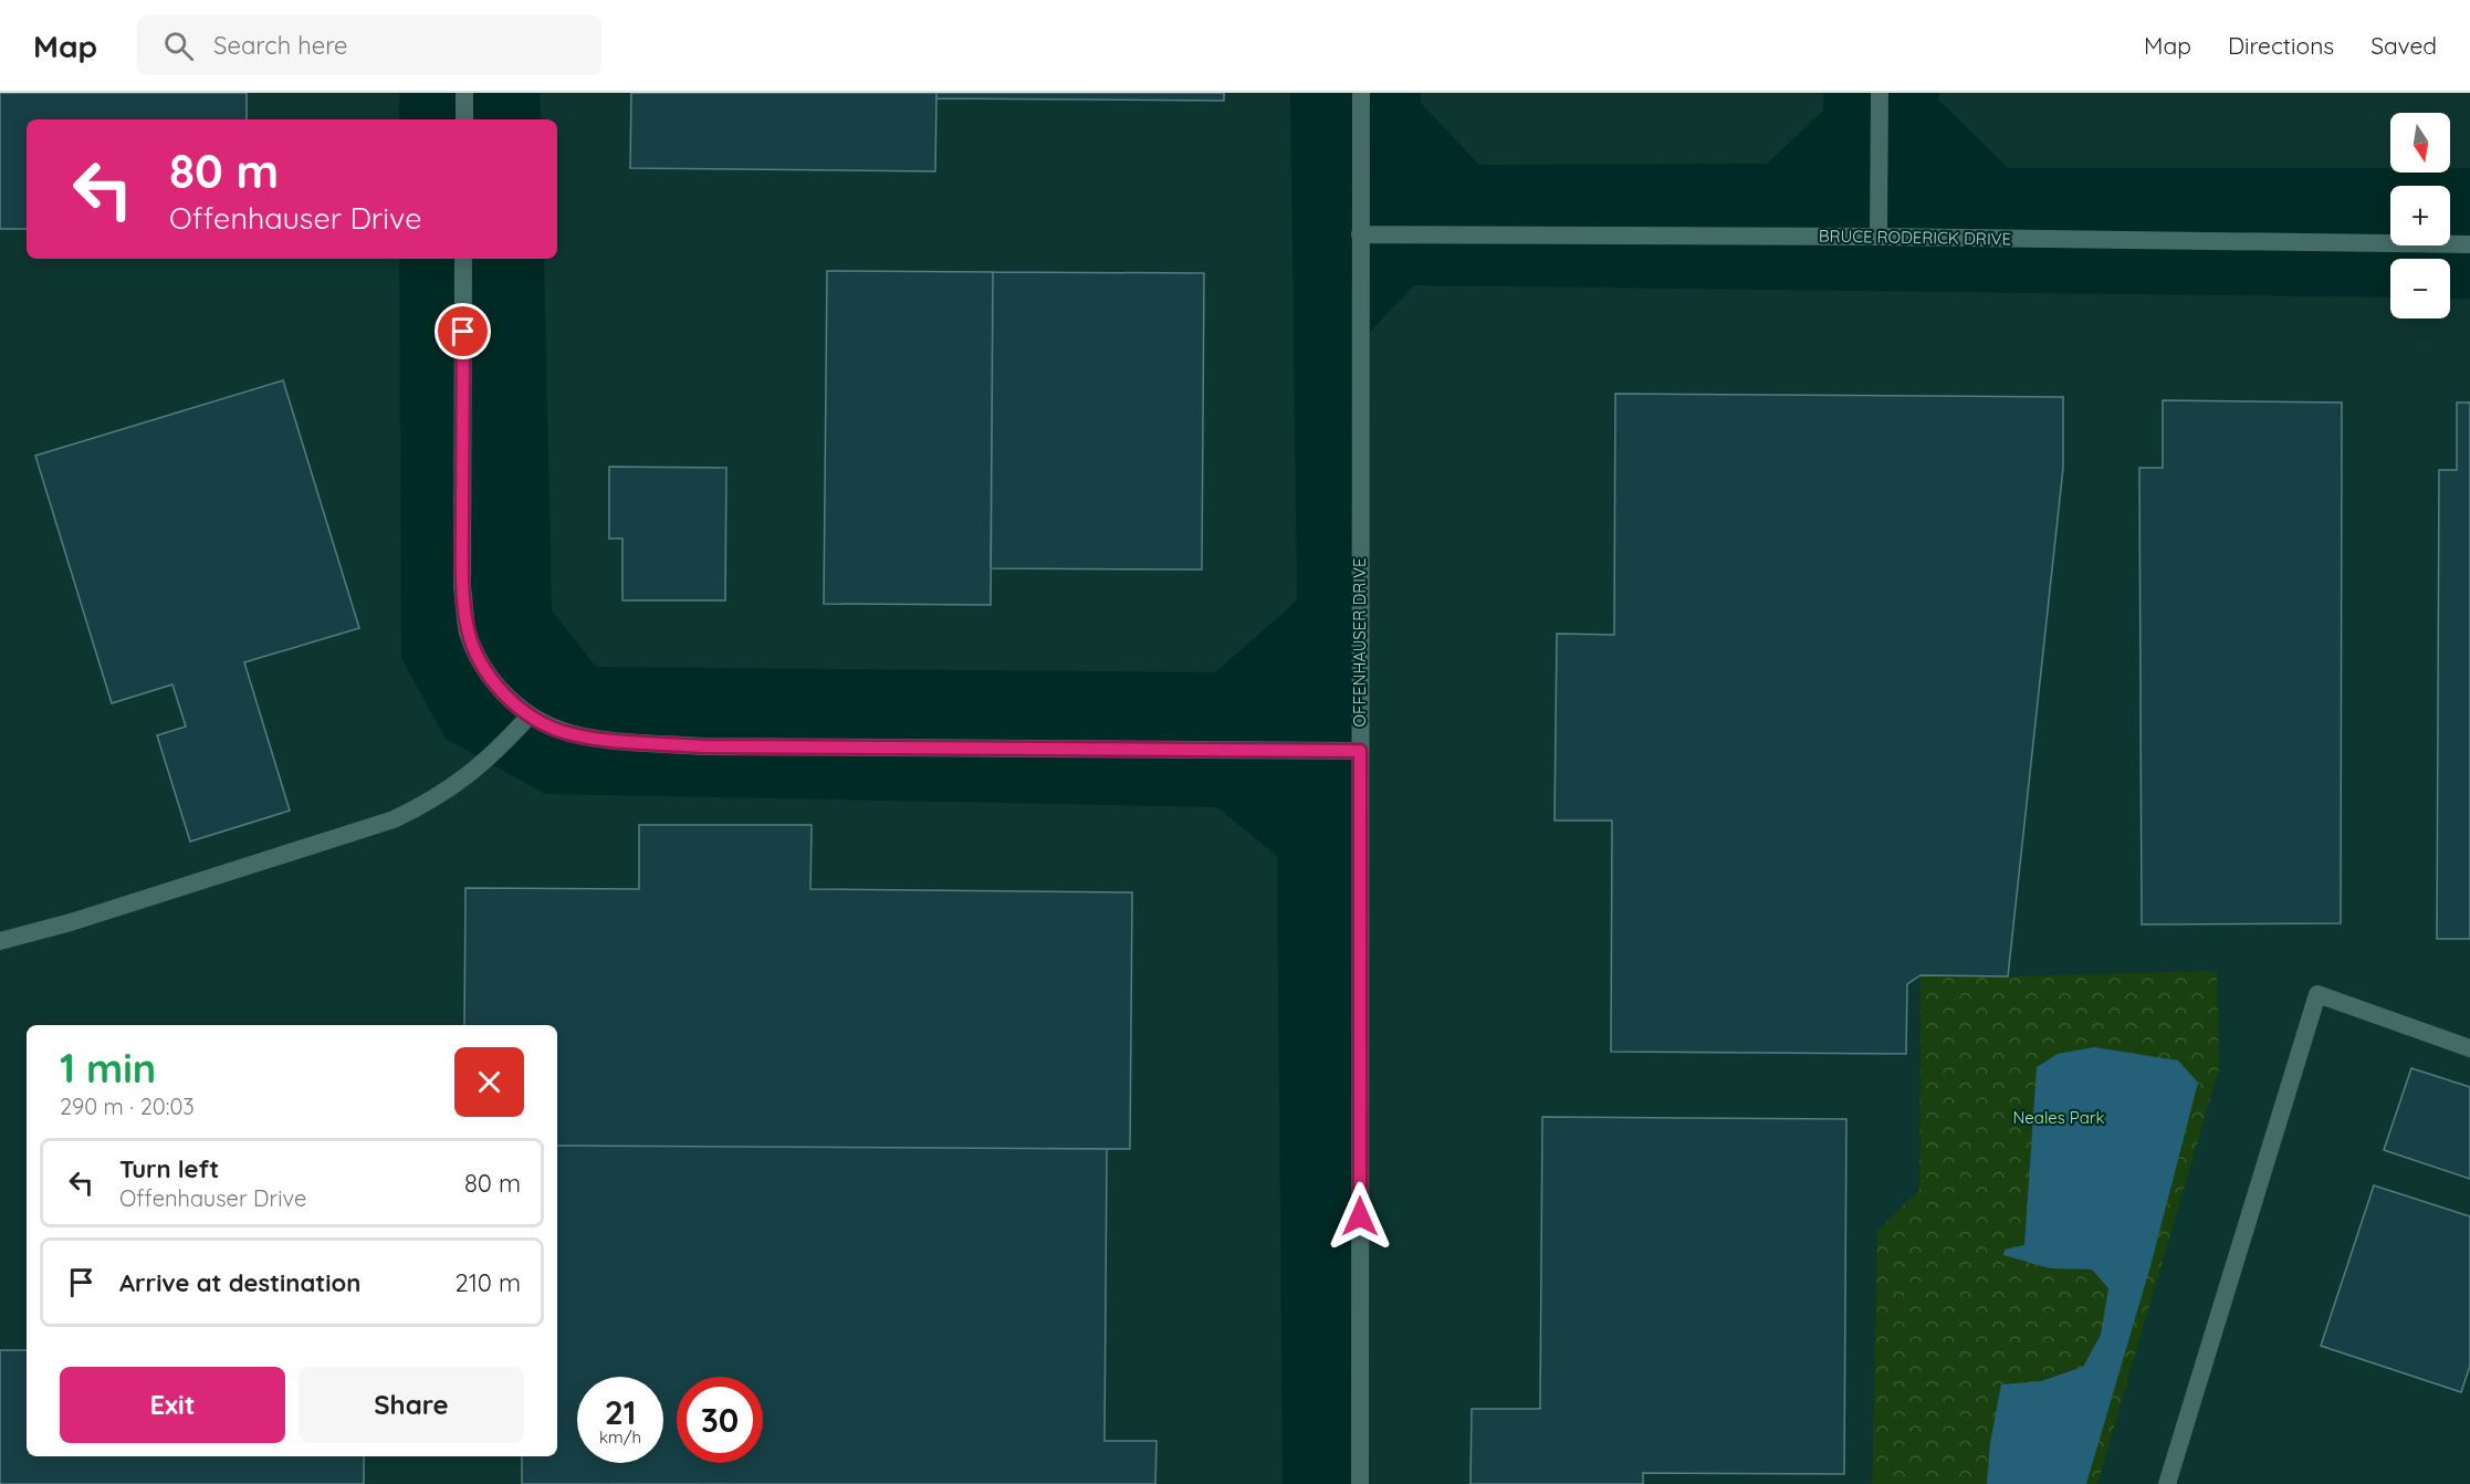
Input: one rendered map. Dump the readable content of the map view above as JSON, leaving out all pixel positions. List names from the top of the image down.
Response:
{
  "streets": {
    "street": ["BRUCE RODERICK DRIVE", "OFFENHAUSER DRIVE"]
  },
  "crossings": [
    ["BRUCE RODERICK DRIVE", "OFFENHAUSER DRIVE"]
  ],
  "parks": ["Neales Park"],
  "north": "bottom",
  "page": {
    "header": "Map",
    "search": "Search here",
    "nav": ["Map", "Directions", "Saved"],
    "map_buttons": ["+", "−"],
    "turn": ["80 m", "Offenhauser Drive"],
    "heading": ["1 min", "290 m · 20:03"],
    "list": [
      {
        "name": "Turn left",
        "note": "Offenhauser Drive",
        "value": "80 m"
      },
      {
        "name": "Arrive at destination",
        "value": "210 m"
      }
    ],
    "buttons": ["Exit", "Share"],
    "speed": "21 km/h",
    "limit": "30"
  }
}
